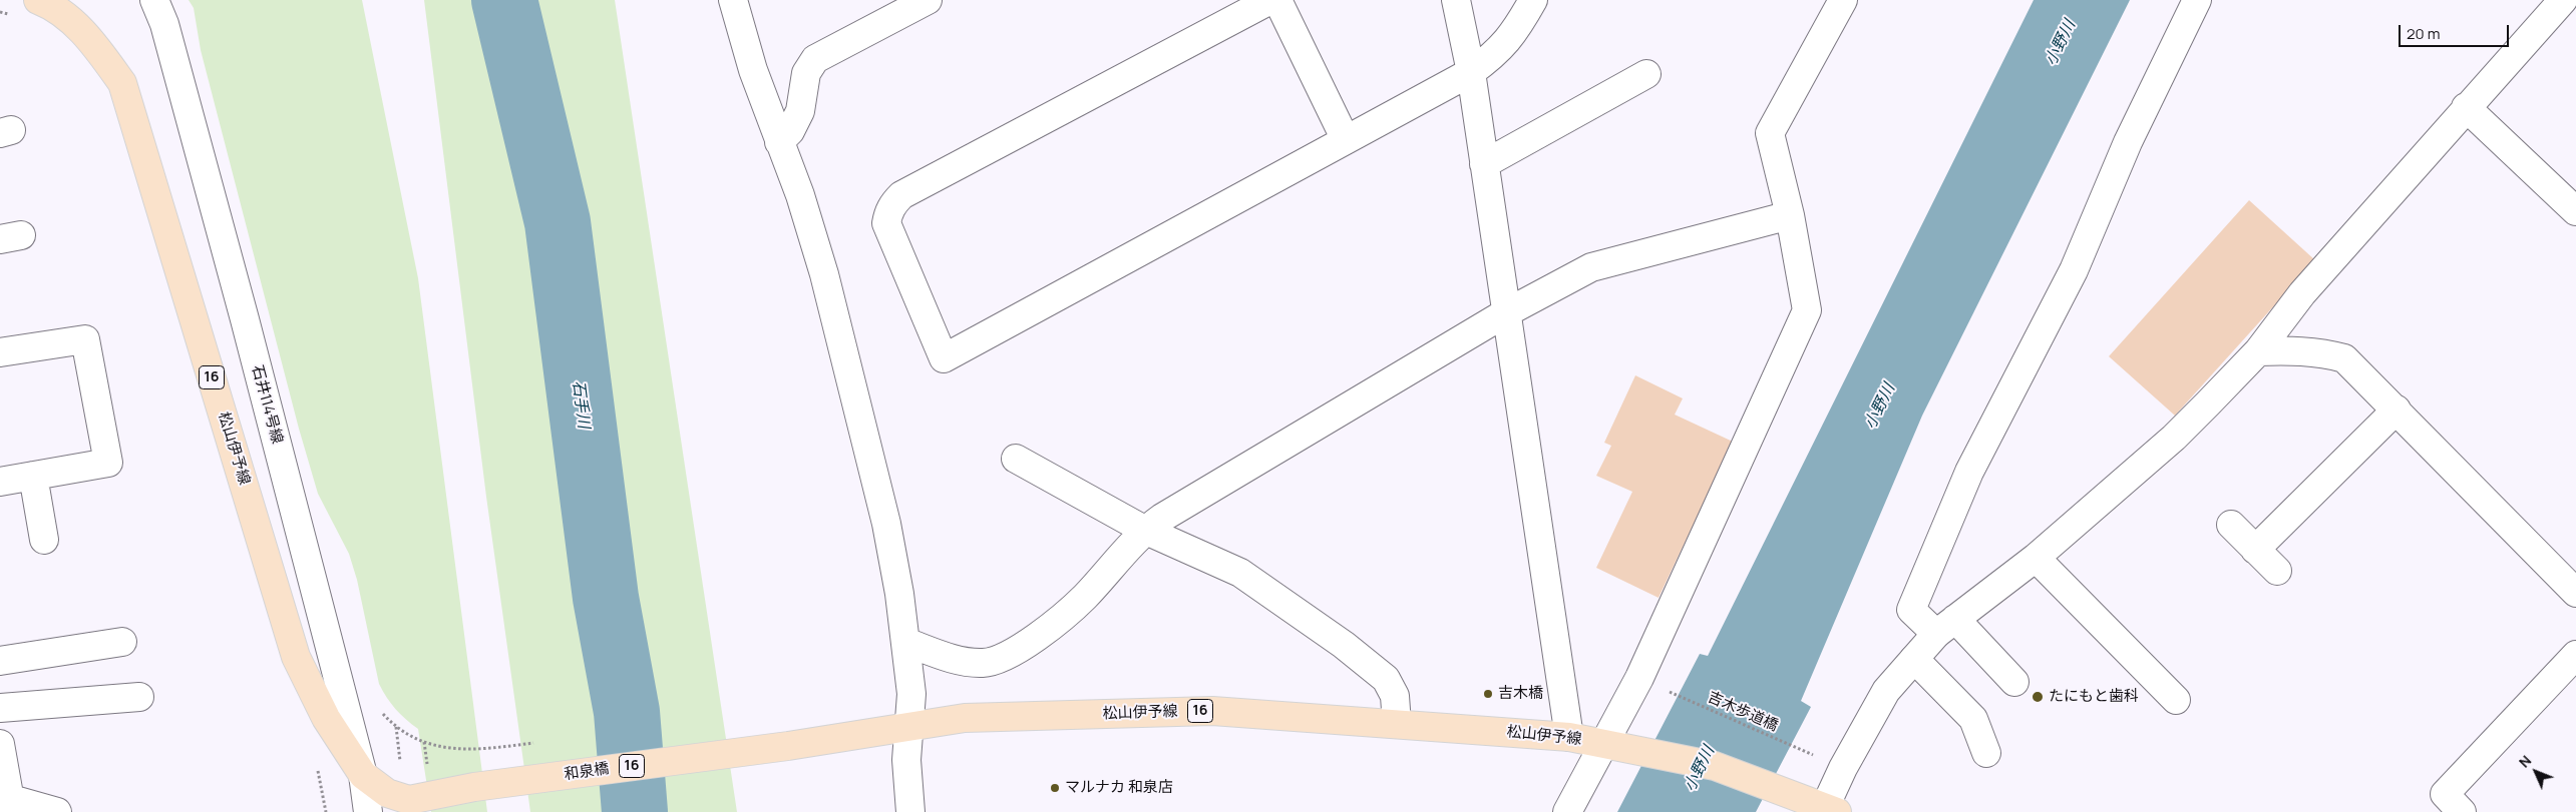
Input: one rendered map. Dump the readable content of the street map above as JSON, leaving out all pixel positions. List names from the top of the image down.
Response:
{
  "streets": {
    "main road": ["16", "松山伊予線", "和泉橋"],
    "street": ["石井114号線"],
    "path": ["吉木歩道橋"]
  },
  "crossings": [
    ["16", "松山伊予線"],
    ["石井114号線", "松山伊予線"],
    ["松山伊予線", "和泉橋"]
  ],
  "water": ["小野川", "石手川"],
  "places": ["吉木橋", "たにもと歯科", "マルナカ 和泉店"],
  "scale_bar": "20 m",
  "north": "top left"
}
